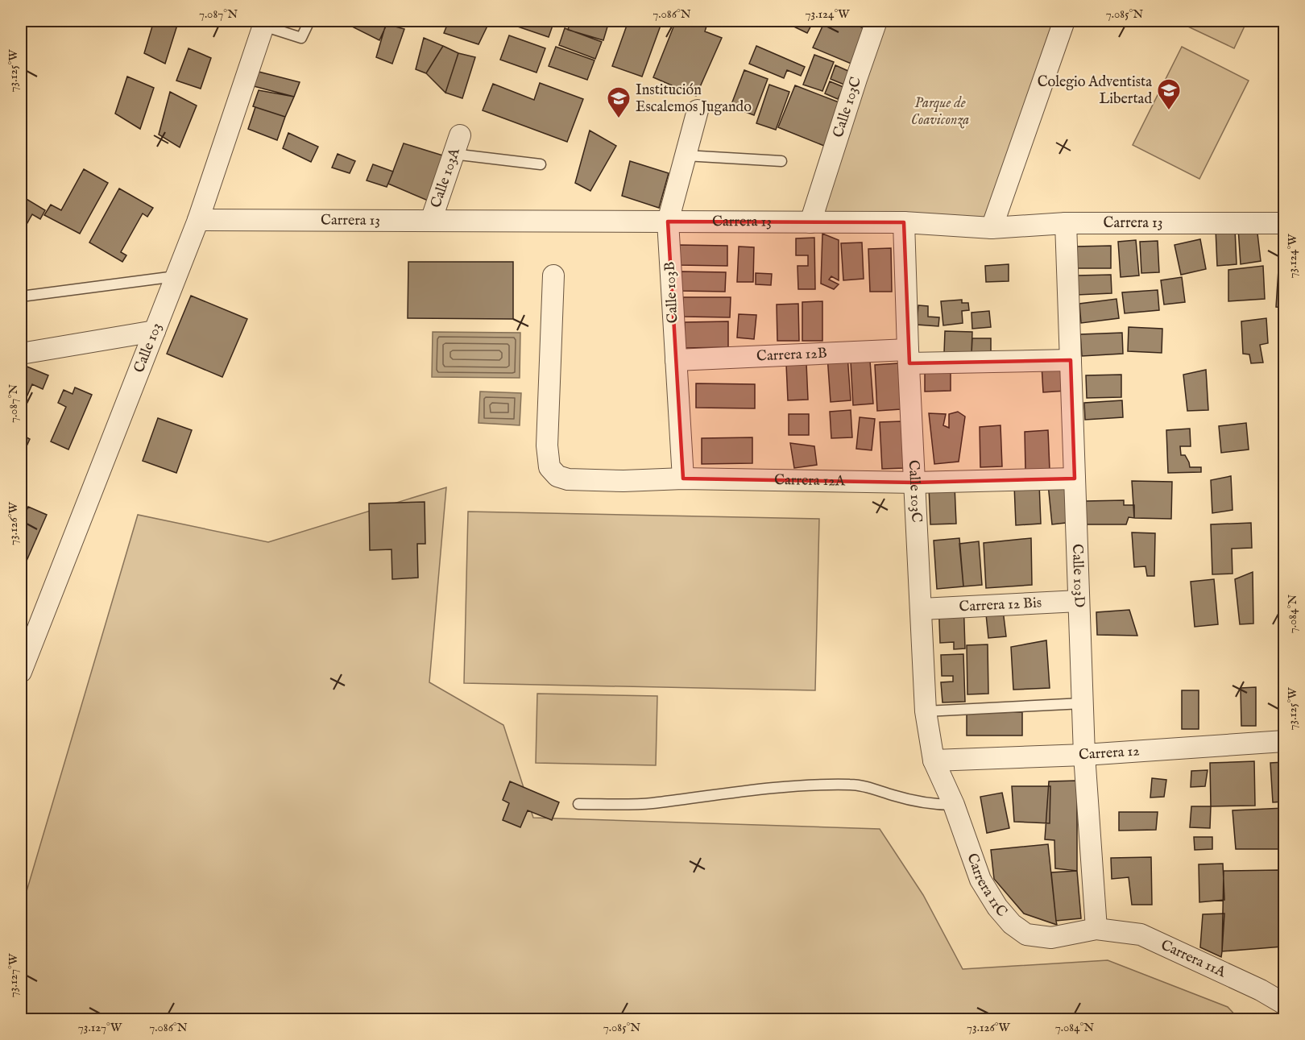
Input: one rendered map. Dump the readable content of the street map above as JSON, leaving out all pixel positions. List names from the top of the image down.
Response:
{
  "streets": {
    "street": [
      "Calle 103C",
      "Calle 103A",
      "Carrera 13",
      "Calle 103B",
      "Calle 103",
      "Carrera 12B",
      "Carrera 12A",
      "Calle 103D",
      "Carrera 12 Bis",
      "Carrera 12",
      "Carrera 11C",
      "Carrera 11A"
    ]
  },
  "crossings": [
    ["Calle 103C", "Carrera 13"],
    ["Calle 103C", "Carrera 12B"],
    ["Calle 103C", "Carrera 12A"],
    ["Calle 103C", "Carrera 12 Bis"],
    ["Calle 103C", "Carrera 12"],
    ["Calle 103C", "Carrera 11C"],
    ["Calle 103A", "Carrera 13"],
    ["Carrera 13", "Calle 103B"],
    ["Carrera 13", "Calle 103"],
    ["Carrera 13", "Calle 103D"],
    ["Calle 103B", "Carrera 12B"],
    ["Calle 103B", "Carrera 12A"],
    ["Carrera 12B", "Calle 103D"],
    ["Carrera 12A", "Calle 103D"],
    ["Calle 103D", "Carrera 12 Bis"],
    ["Calle 103D", "Carrera 12"],
    ["Calle 103D", "Carrera 11C"],
    ["Calle 103D", "Carrera 11A"],
    ["Carrera 12", "Carrera 11C"],
    ["Carrera 11C", "Carrera 11A"]
  ],
  "parks": ["Parque de Coaviconza"],
  "places": {
    "school or university": ["Colegio Adventista Libertad", "Institución Escalemos Jugando"]
  },
  "coordinates": [
    "7.087°N",
    "7.086°N",
    "73.124°W",
    "7.085°N",
    "73.125°W",
    "73.126°W",
    "7.084°N",
    "73.127°W"
  ]
}
